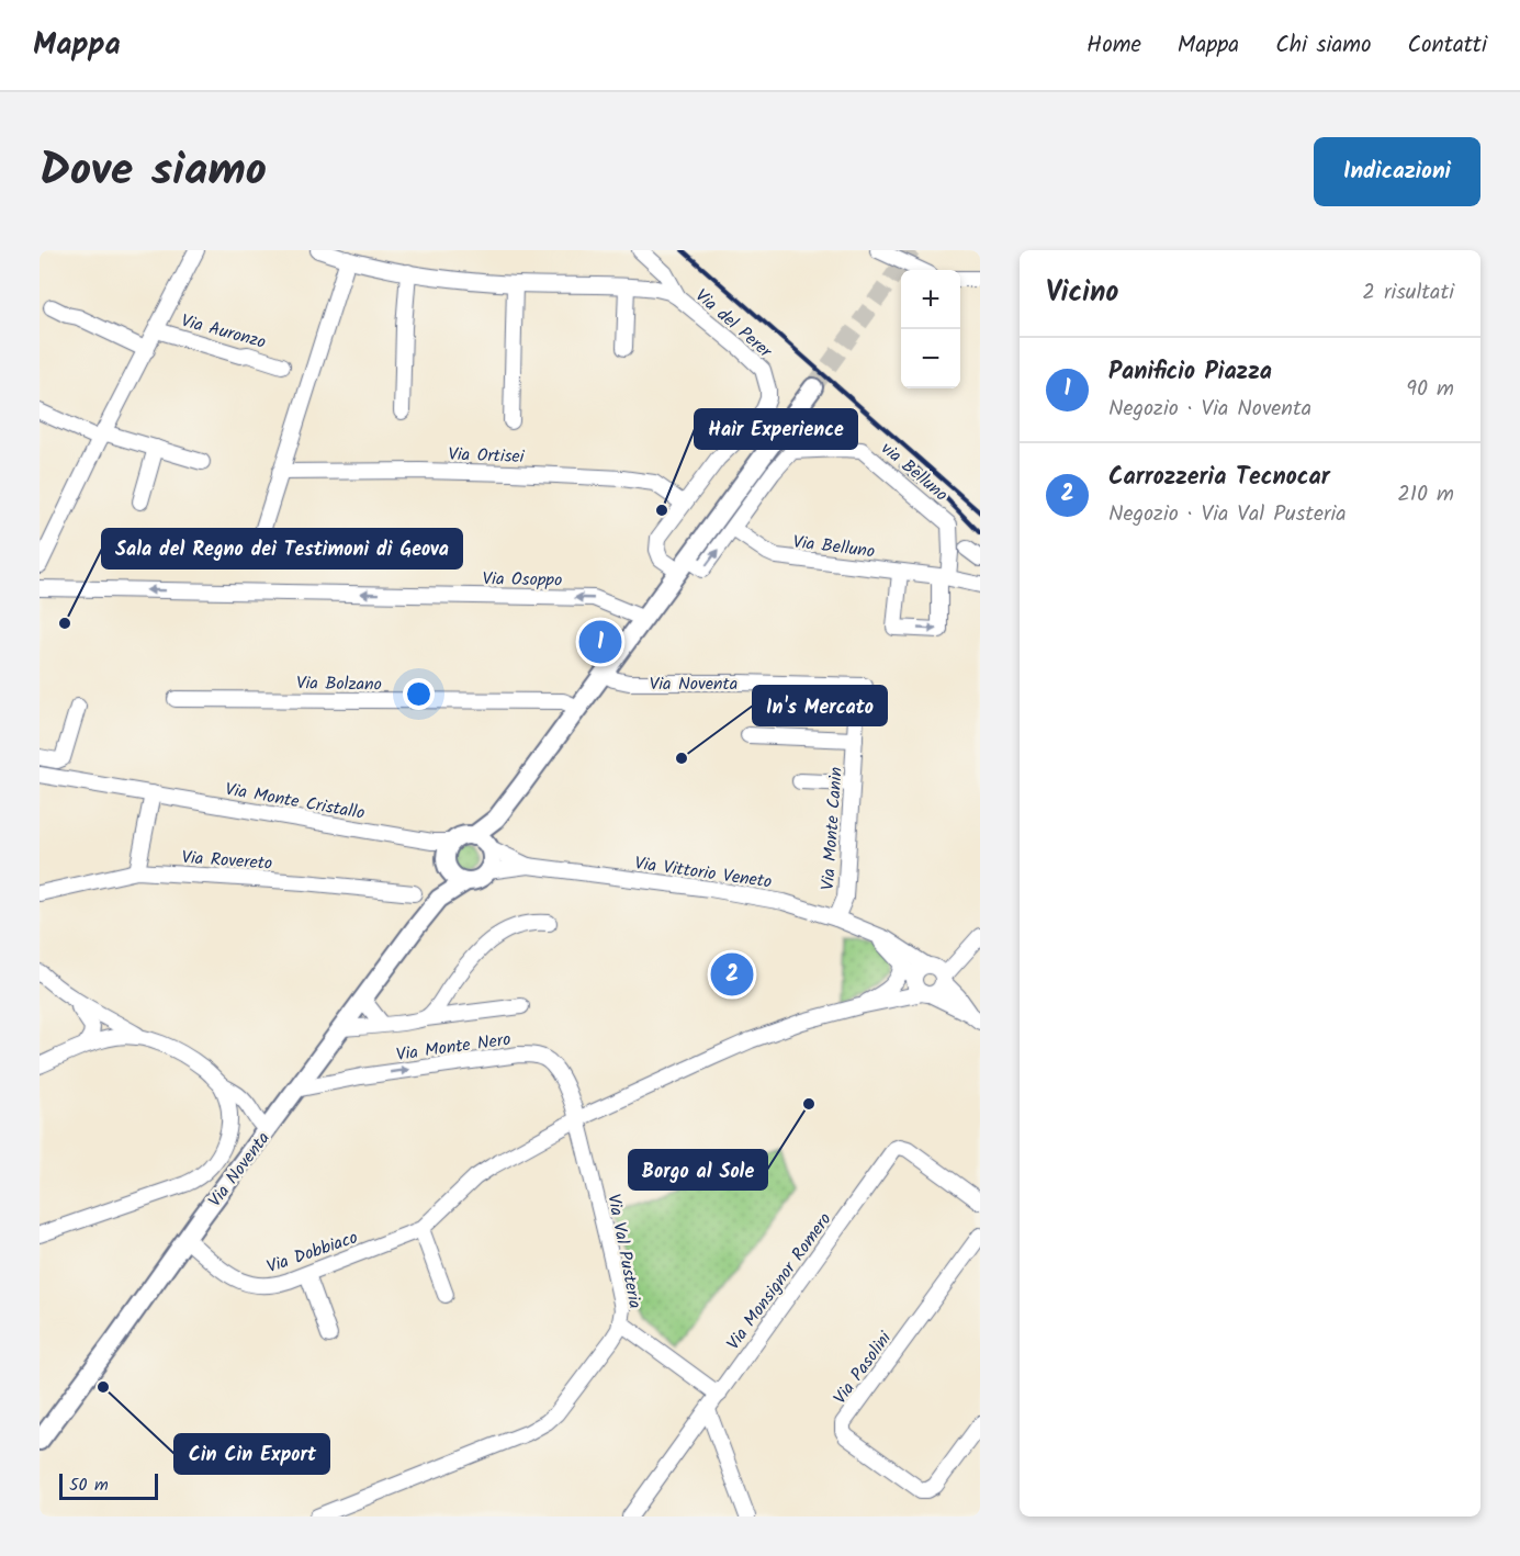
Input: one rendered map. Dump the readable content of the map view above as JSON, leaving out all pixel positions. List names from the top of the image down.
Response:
{
  "streets": {
    "street": [
      "Via del Perer",
      "Via Auronzo",
      "Via Ortisei",
      "via Belluno",
      "Via Belluno",
      "Via Osoppo",
      "Via Bolzano",
      "Via Noventa",
      "Via Monte Cristallo",
      "Via Monte Canin",
      "Via Rovereto",
      "Via Vittorio Veneto",
      "Via Monte Nero",
      "Via Dobbiaco",
      "Via Val Pusteria",
      "Via Monsignor Romero",
      "Via Pasolini"
    ]
  },
  "crossings": [
    ["Via del Perer", "Via Ortisei"],
    ["via Belluno", "Via Belluno"],
    ["Via Noventa", "Via Monte Cristallo"],
    ["Via Noventa", "Via Vittorio Veneto"],
    ["Via Noventa", "Via Monte Nero"],
    ["Via Noventa", "Via Dobbiaco"],
    ["Via Monte Cristallo", "Via Vittorio Veneto"],
    ["Via Monte Canin", "Via Vittorio Veneto"],
    ["Via Monte Nero", "Via Dobbiaco"],
    ["Via Monte Nero", "Via Val Pusteria"],
    ["Via Dobbiaco", "Via Val Pusteria"]
  ],
  "one_way": ["Via Osoppo"],
  "places": [
    "Hair Experience",
    "Sala del Regno dei Testimoni di Geova",
    "In's Mercato",
    "Borgo al Sole",
    "Cin Cin Export"
  ],
  "scale_bar": "50 m",
  "page": {
    "header": "Mappa",
    "nav": [
      "Home",
      "Mappa",
      "Chi siamo",
      "Contatti"
    ],
    "title": "Dove siamo",
    "buttons": "Indicazioni",
    "heading": ["Vicino", "2 risultati"],
    "map_buttons": ["+", "−"],
    "list": [
      {
        "mark": "1",
        "name": "Panificio Piazza",
        "note": "Negozio · Via Noventa",
        "value": "90 m"
      },
      {
        "mark": "2",
        "name": "Carrozzeria Tecnocar",
        "note": "Negozio · Via Val Pusteria",
        "value": "210 m"
      }
    ],
    "pins": ["1", "2"],
    "scale": "50 m"
  }
}
